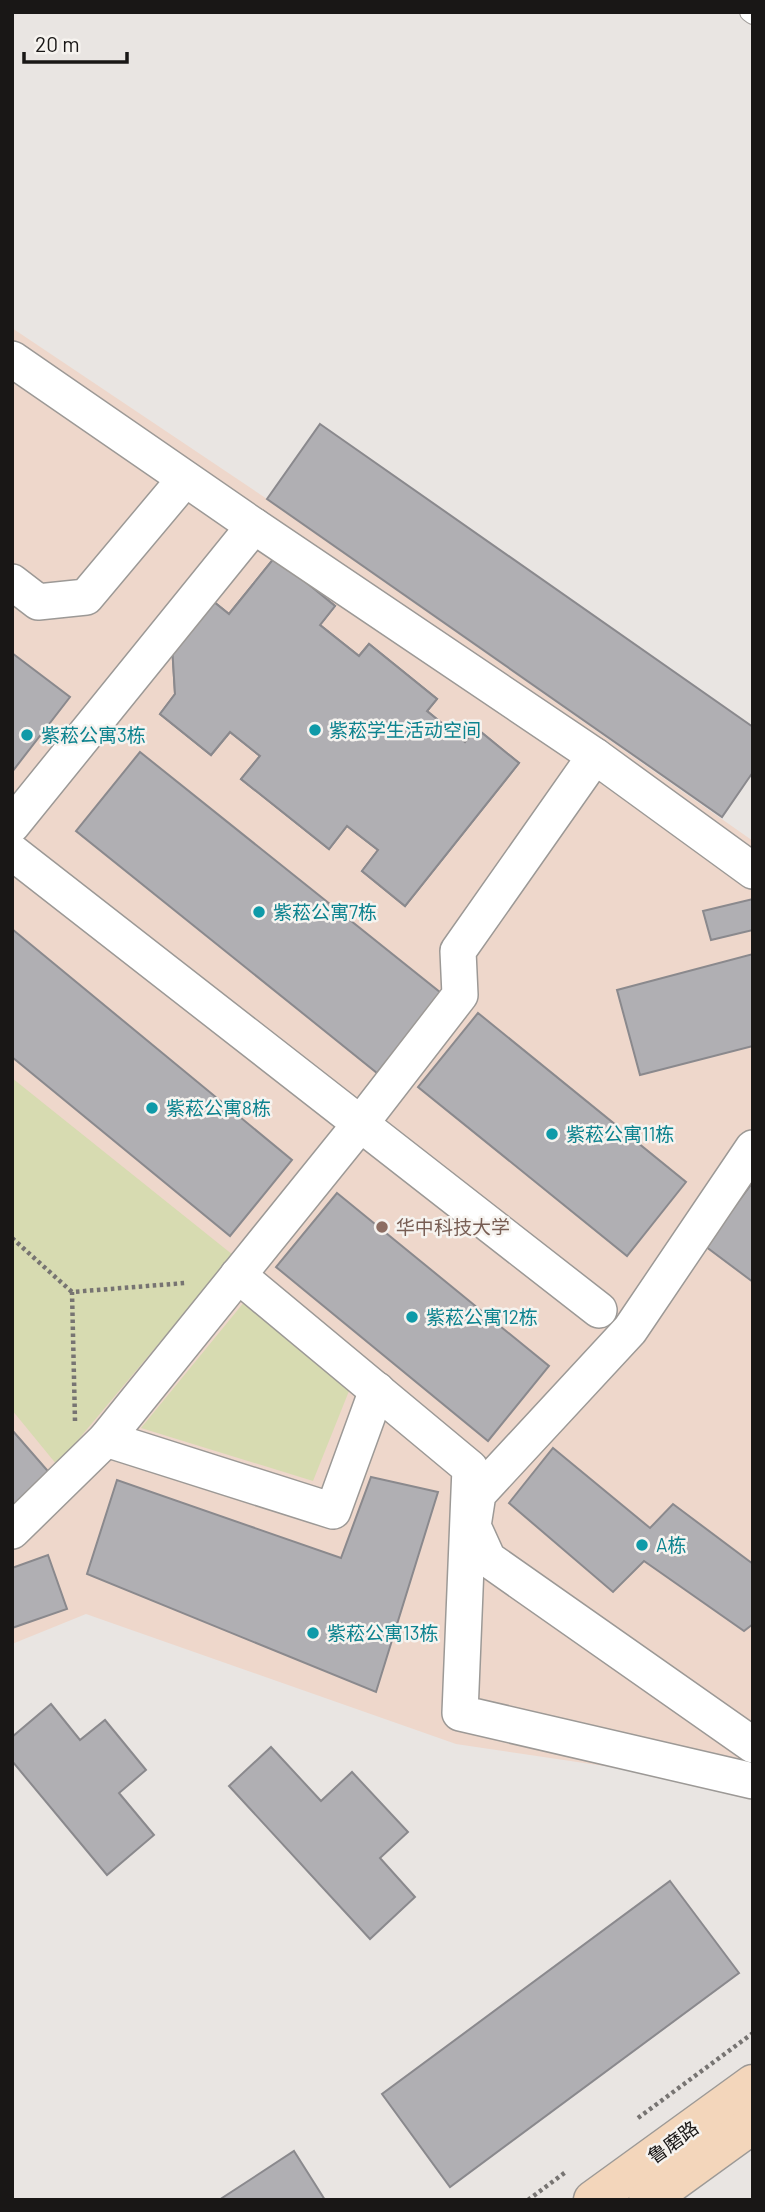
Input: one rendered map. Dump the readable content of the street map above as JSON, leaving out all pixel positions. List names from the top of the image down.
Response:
{
  "streets": {
    "main road": ["鲁磨路"]
  },
  "places": [
    "紫菘学生活动空间",
    "紫菘公寓3栋",
    "紫菘公寓7栋",
    "紫菘公寓8栋",
    "紫菘公寓11栋",
    "华中科技大学",
    "紫菘公寓12栋",
    "A栋",
    "紫菘公寓13栋"
  ],
  "scale_bar": "20 m"
}
